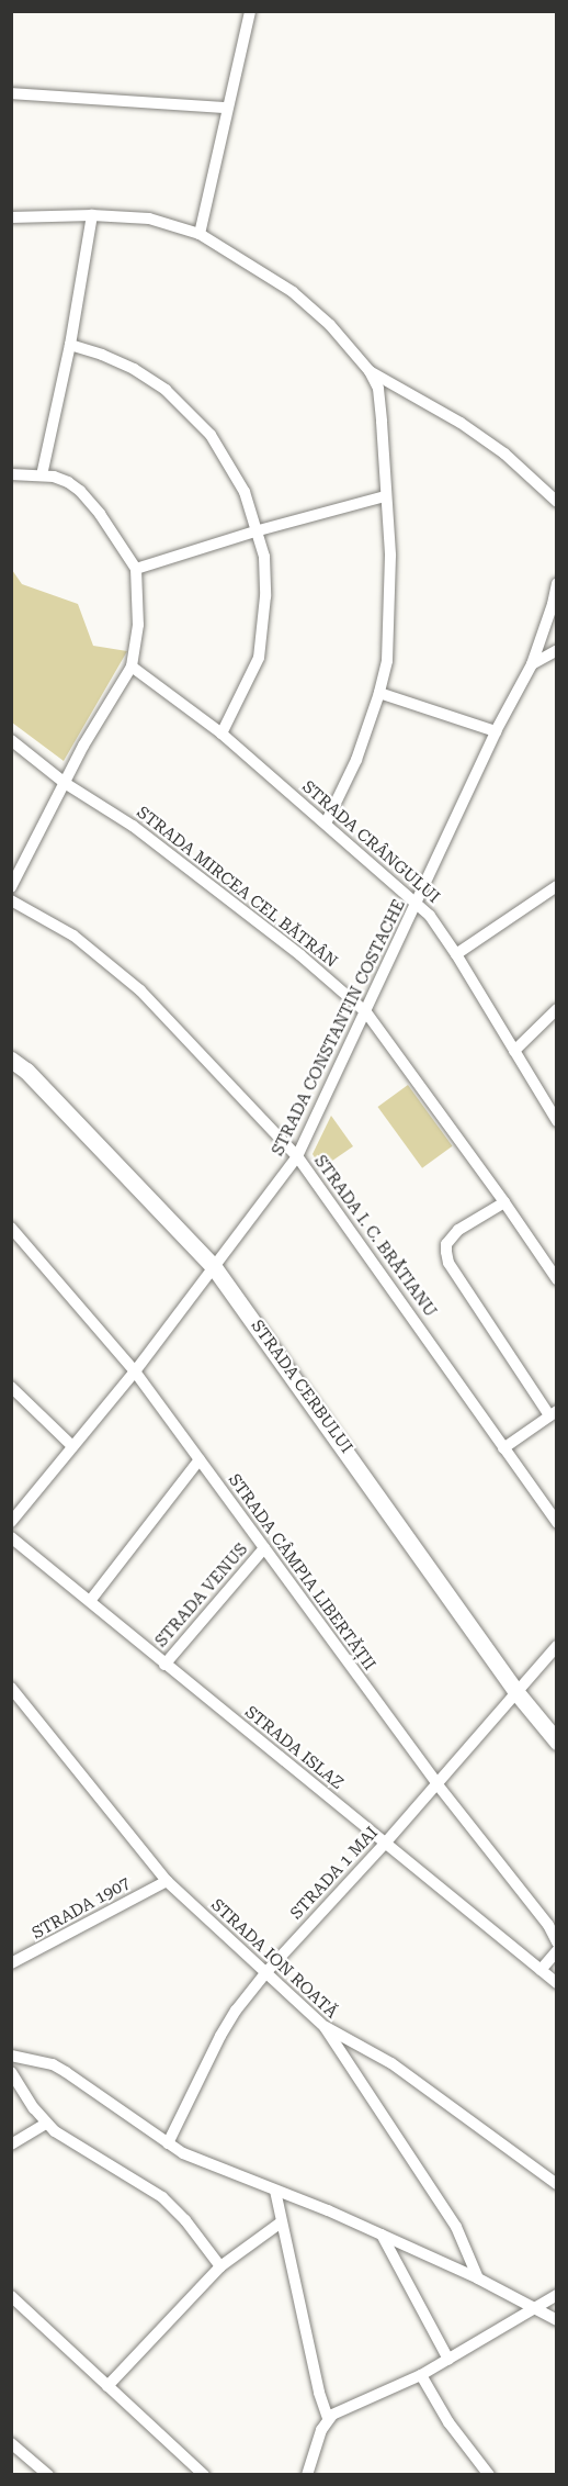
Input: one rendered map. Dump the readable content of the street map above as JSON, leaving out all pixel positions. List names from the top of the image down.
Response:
{
  "streets": {
    "street": [
      "STRADA CRÂNGULUI",
      "STRADA MIRCEA CEL BĂTRÂN",
      "STRADA CONSTANTIN COSTACHE",
      "STRADA I. C. BRĂTIANU",
      "STRADA CERBULUI",
      "STRADA CÂMPIA LIBERTĂȚII",
      "STRADA VENUS",
      "STRADA ISLAZ",
      "STRADA 1 MAI",
      "STRADA 1907",
      "STRADA ION ROATĂ"
    ]
  },
  "crossings": [
    ["STRADA CRÂNGULUI", "STRADA CONSTANTIN COSTACHE"],
    ["STRADA MIRCEA CEL BĂTRÂN", "STRADA CONSTANTIN COSTACHE"],
    ["STRADA CONSTANTIN COSTACHE", "STRADA I. C. BRĂTIANU"],
    ["STRADA CONSTANTIN COSTACHE", "STRADA CERBULUI"],
    ["STRADA CONSTANTIN COSTACHE", "STRADA CÂMPIA LIBERTĂȚII"],
    ["STRADA CERBULUI", "STRADA 1 MAI"],
    ["STRADA CÂMPIA LIBERTĂȚII", "STRADA VENUS"],
    ["STRADA CÂMPIA LIBERTĂȚII", "STRADA 1 MAI"],
    ["STRADA VENUS", "STRADA ISLAZ"],
    ["STRADA ISLAZ", "STRADA 1 MAI"],
    ["STRADA 1 MAI", "STRADA ION ROATĂ"],
    ["STRADA 1907", "STRADA ION ROATĂ"]
  ]
}
